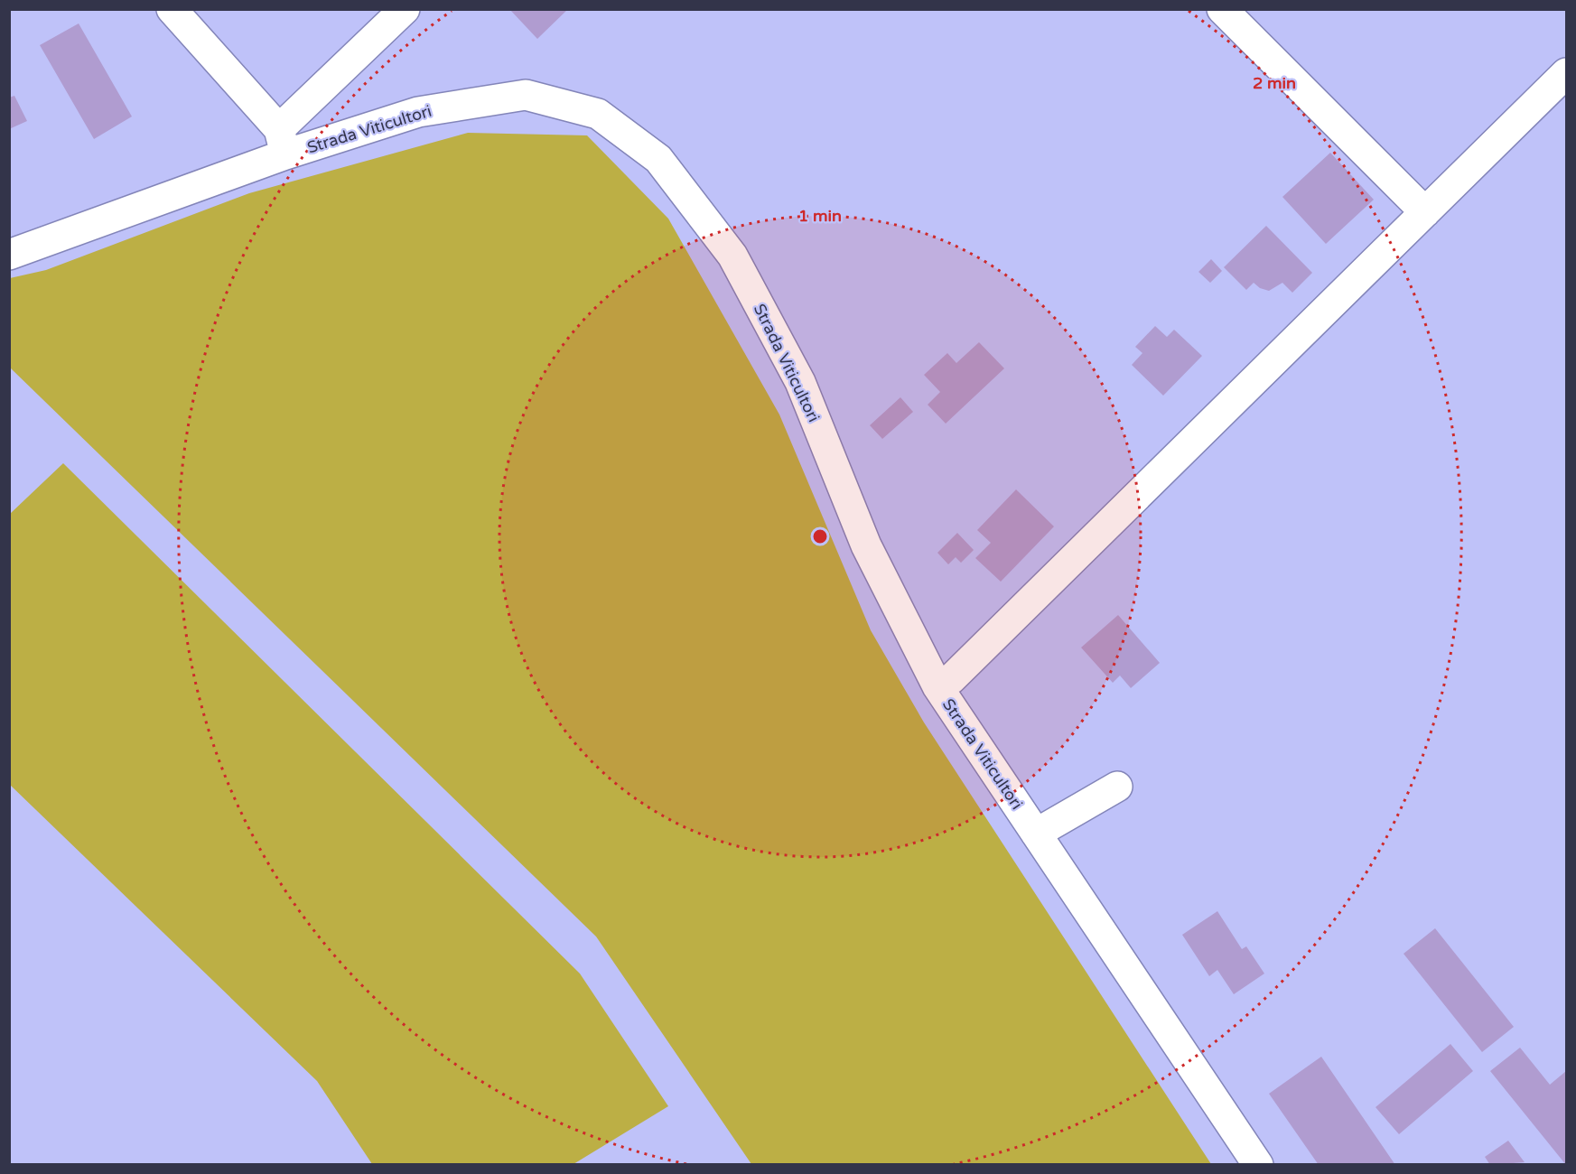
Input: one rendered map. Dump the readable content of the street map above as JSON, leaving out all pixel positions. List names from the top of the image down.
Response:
{
  "streets": {
    "street": ["Strada Viticultori"]
  },
  "rings": ["2 min", "1 min"]
}
